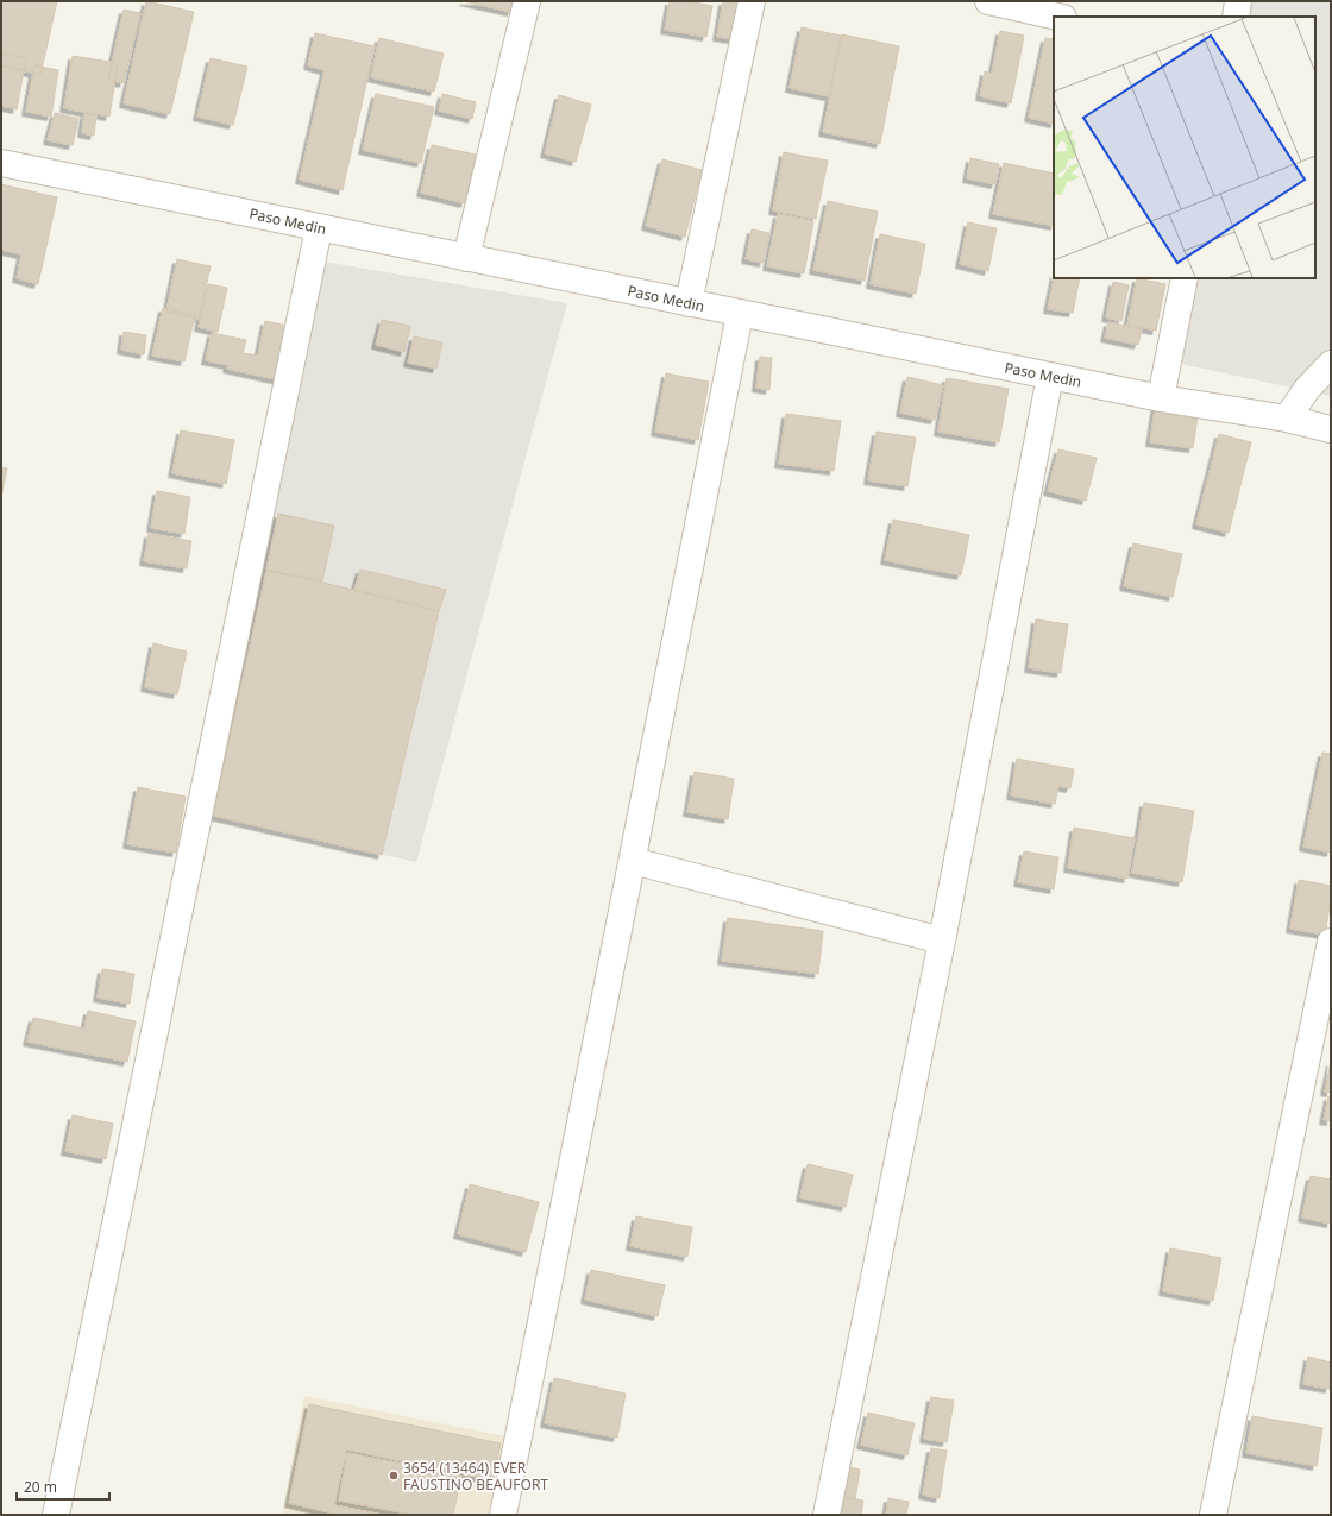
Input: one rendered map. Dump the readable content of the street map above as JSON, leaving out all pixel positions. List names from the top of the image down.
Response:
{
  "streets": {
    "street": ["Paso Medin"]
  },
  "places": ["3654 (13464) EVER FAUSTINO BEAUFORT"],
  "scale_bar": "20 m"
}
